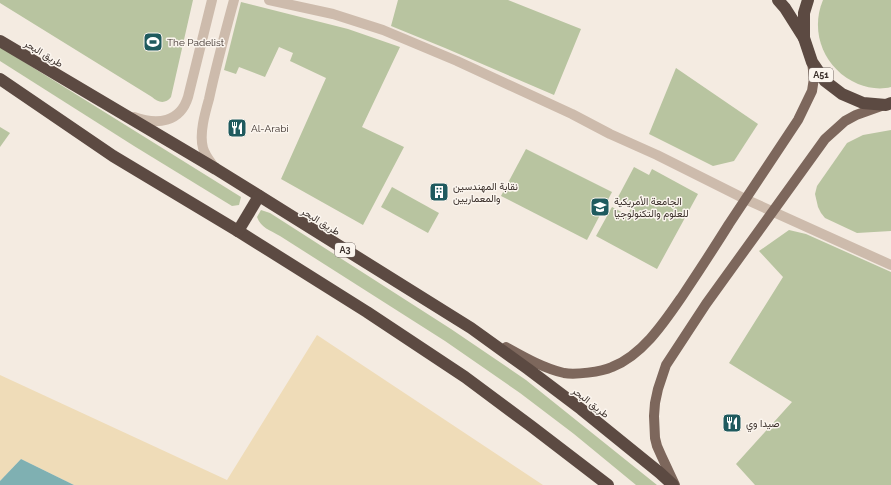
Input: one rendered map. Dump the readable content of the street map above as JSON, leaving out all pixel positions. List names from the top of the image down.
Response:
{
  "streets": {
    "highway": ["طريق البحر", "A51", "A3"]
  },
  "places": {
    "sports": ["The Padelist"],
    "restaurant": ["Al-Arabi", "صيدا وي"],
    "building": ["نقابة المهندسين والمعماريين"],
    "school or university": ["الجامعة الأمريكية للعلوم والتكنولوجيا"]
  }
}
